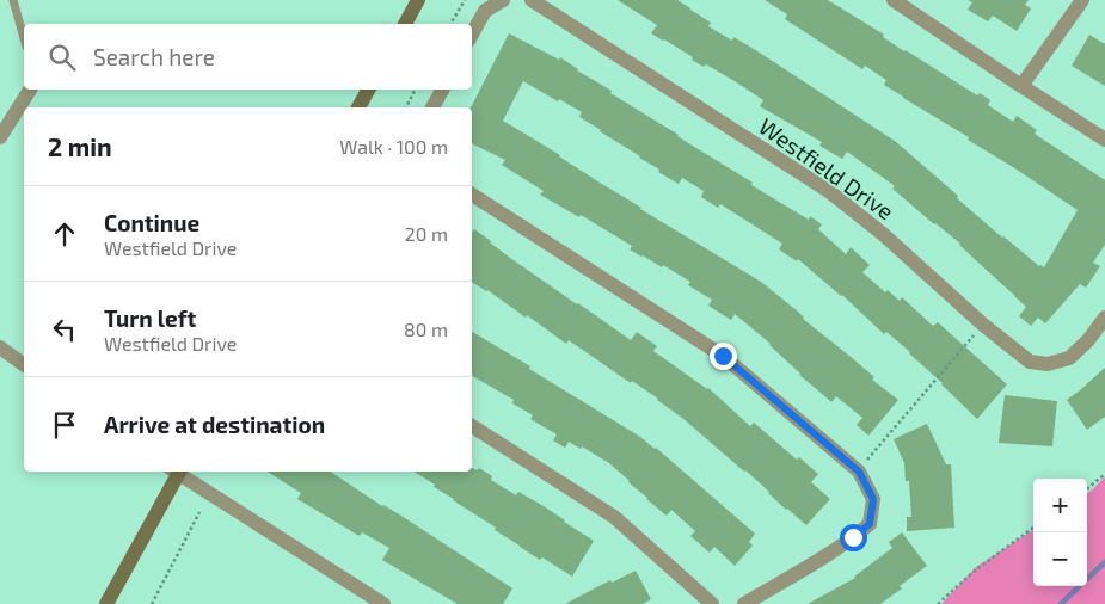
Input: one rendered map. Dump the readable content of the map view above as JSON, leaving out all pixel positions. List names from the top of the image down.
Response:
{
  "streets": {
    "street": ["Westfield Drive"]
  },
  "page": {
    "search": "Search here",
    "heading": ["2 min", "Walk · 100 m"],
    "list": [
      ["Continue", "Westfield Drive", "20 m"],
      ["Turn left", "Westfield Drive", "80 m"],
      "Arrive at destination"
    ],
    "map_buttons": ["+", "−"]
  }
}
